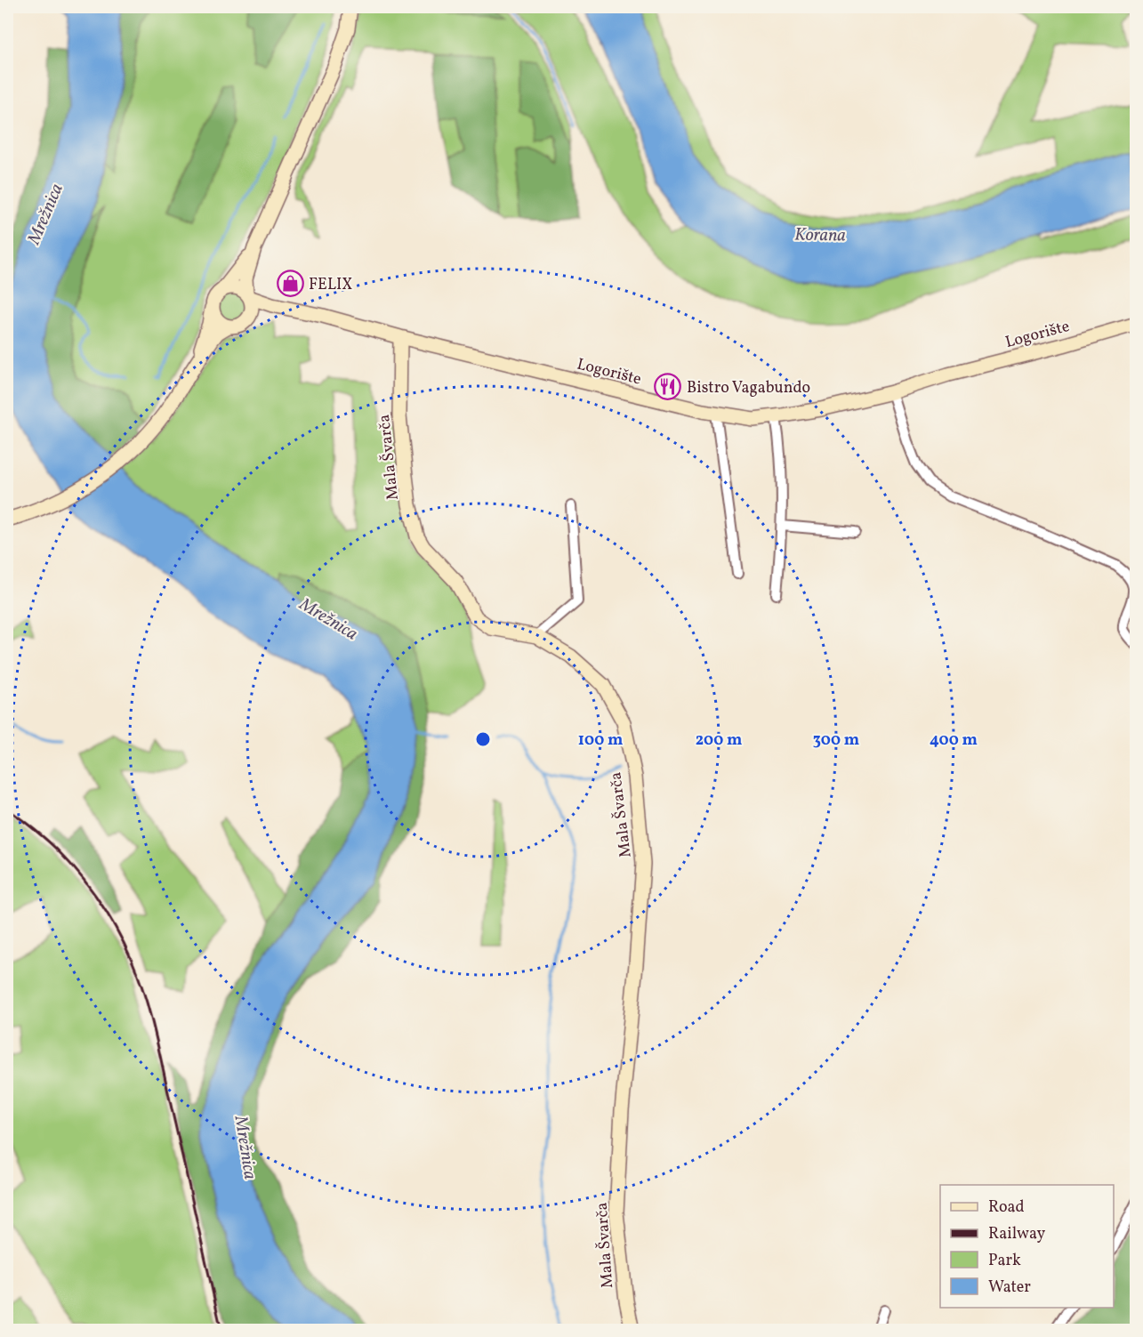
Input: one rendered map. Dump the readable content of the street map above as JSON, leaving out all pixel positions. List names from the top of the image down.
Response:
{
  "streets": {
    "main road": ["Logorište", "Mala Švarča"]
  },
  "crossings": [
    ["Logorište", "Mala Švarča"]
  ],
  "water": ["Mrežnica", "Korana"],
  "places": {
    "shop": ["FELIX"],
    "restaurant": ["Bistro Vagabundo"]
  },
  "legend": [
    "Road",
    "Railway",
    "Park",
    "Water"
  ],
  "rings": [
    "100 m",
    "200 m",
    "300 m",
    "400 m"
  ]
}
